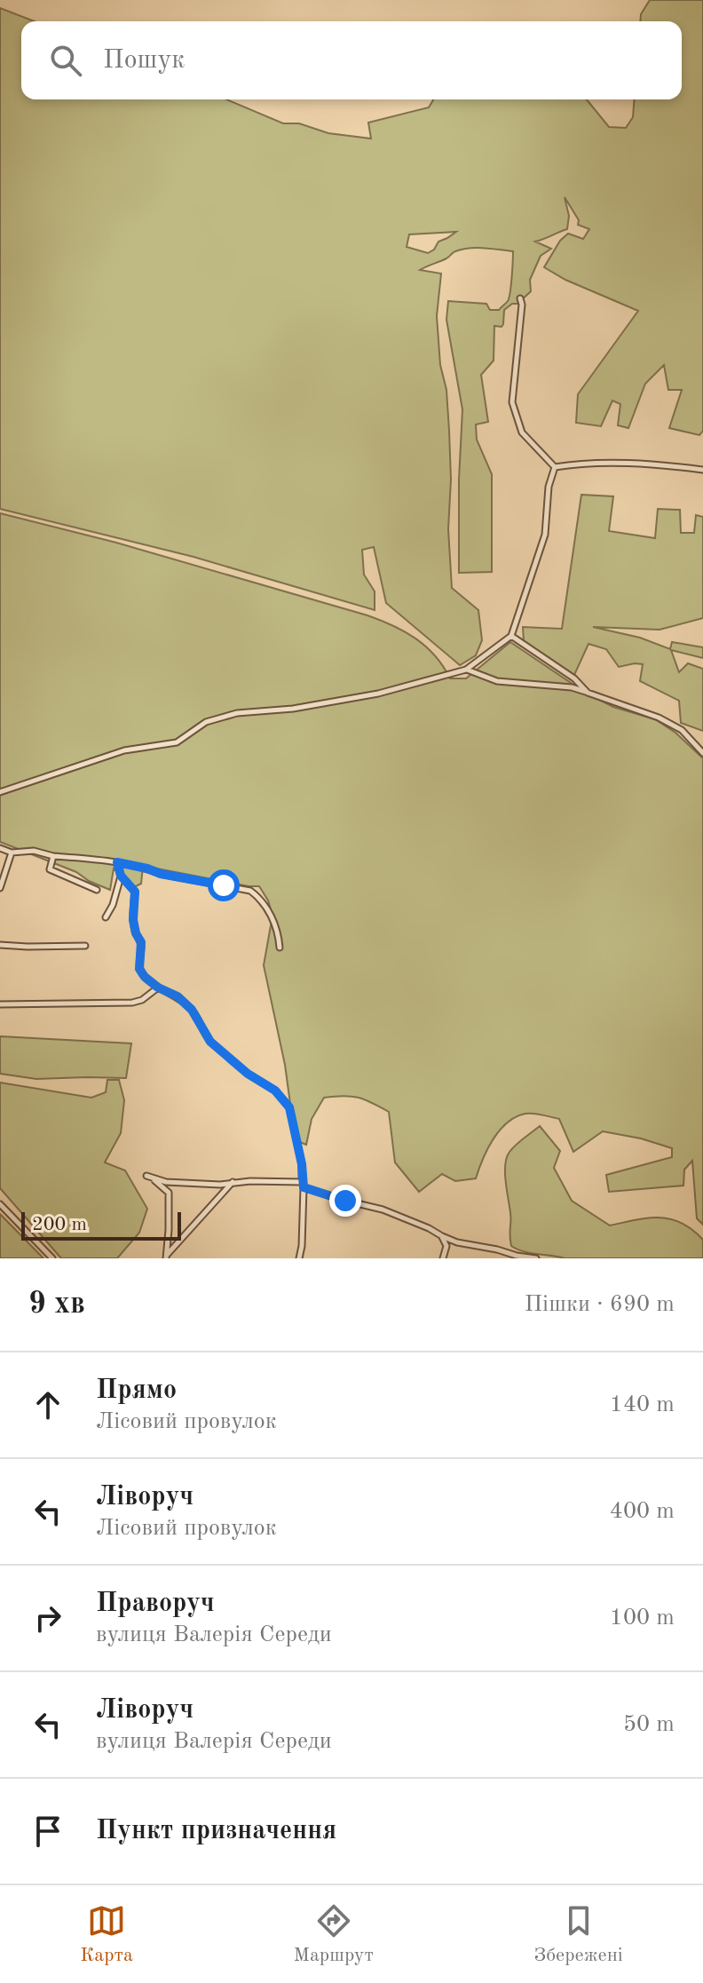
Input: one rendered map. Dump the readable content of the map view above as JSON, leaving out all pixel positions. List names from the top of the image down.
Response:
{
  "scale_bar": "200 m",
  "page": {
    "search": "Пошук",
    "scale": "200 m",
    "heading": ["9 хв", "Пішки · 690 m"],
    "list": [
      ["Прямо", "Лісовий провулок", "140 m"],
      ["Ліворуч", "Лісовий провулок", "400 m"],
      ["Праворуч", "вулиця Валерія Середи", "100 m"],
      ["Ліворуч", "вулиця Валерія Середи", "50 m"],
      "Пункт призначення"
    ],
    "nav": ["Карта", "Маршрут", "Збережені"]
  }
}
